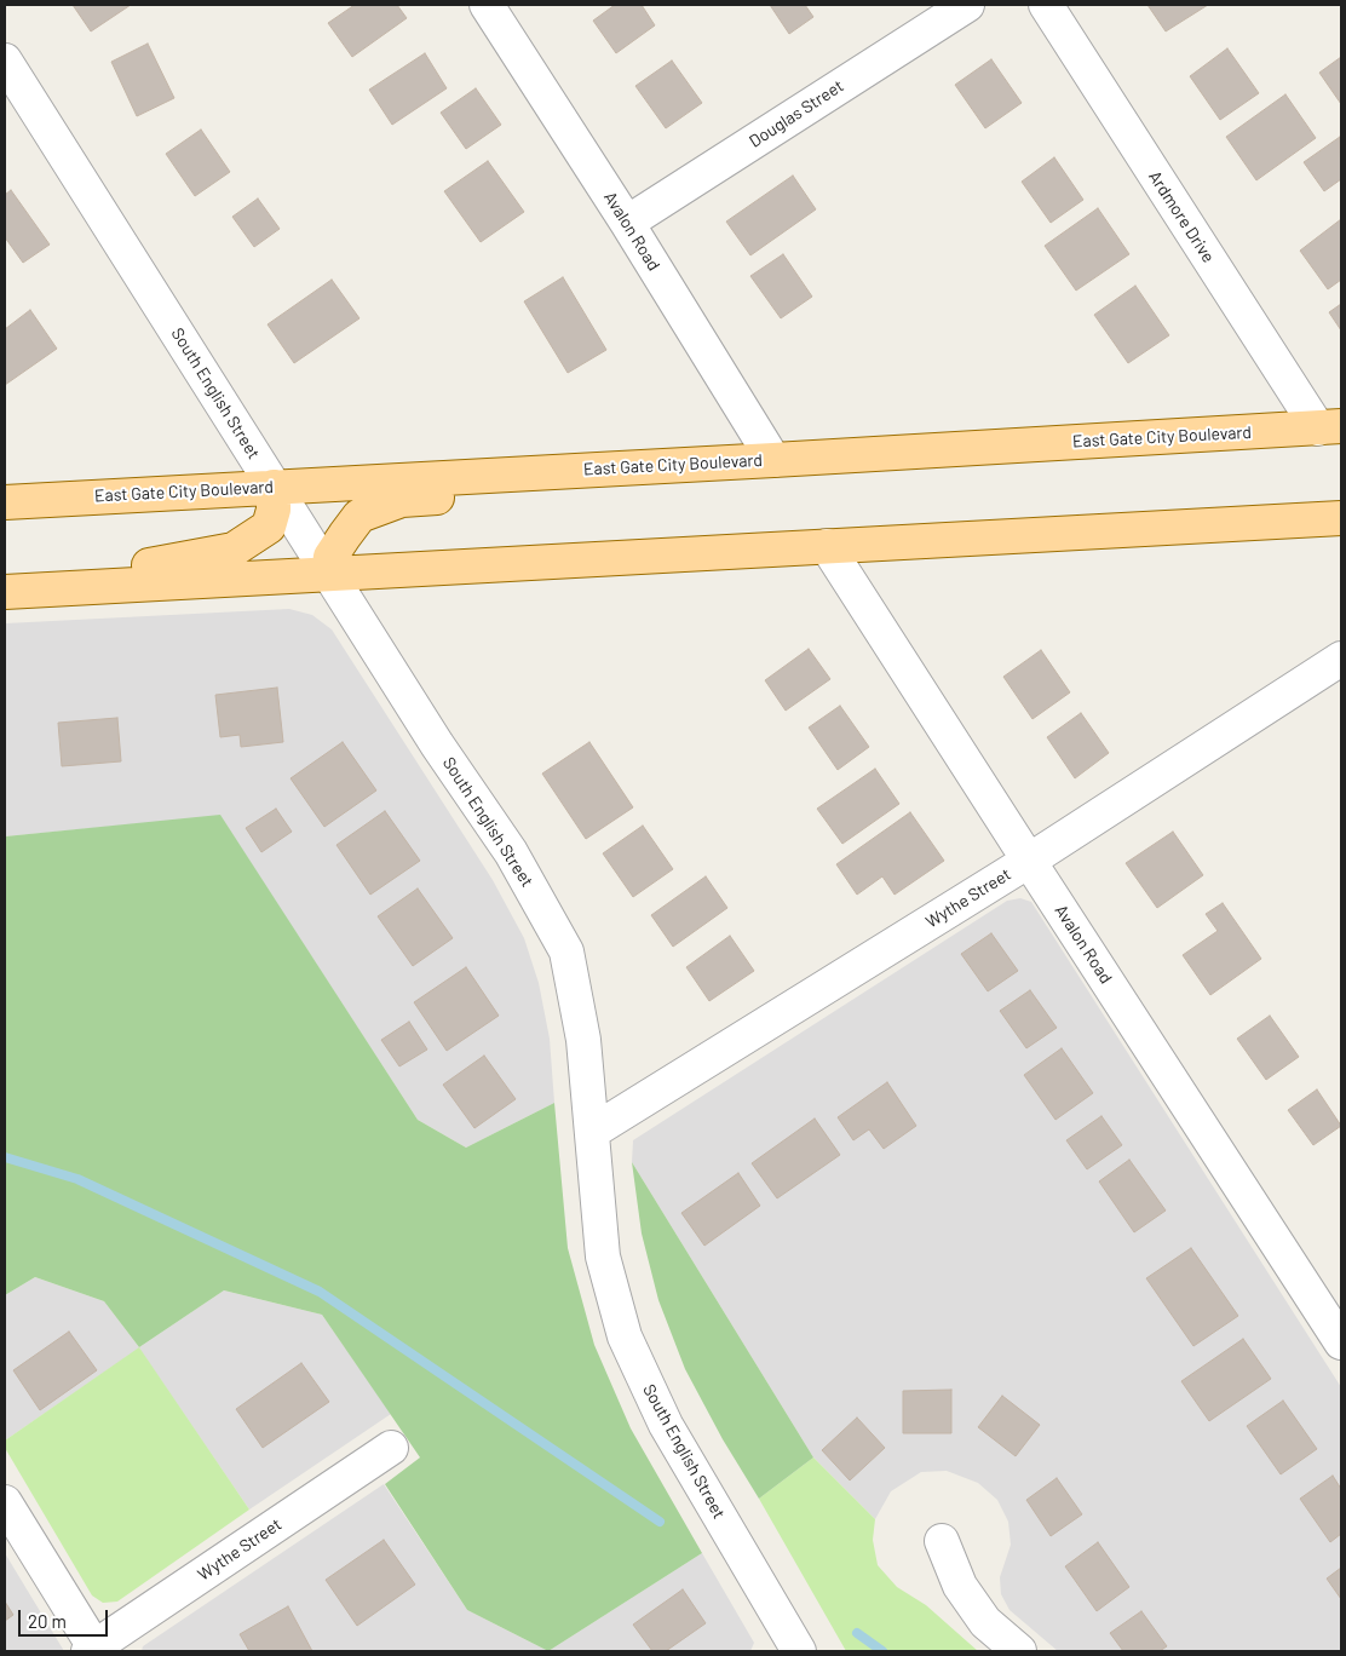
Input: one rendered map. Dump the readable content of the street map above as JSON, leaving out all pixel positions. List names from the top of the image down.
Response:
{
  "streets": {
    "main road": ["East Gate City Boulevard"],
    "street": [
      "Douglas Street",
      "Ardmore Drive",
      "Avalon Road",
      "South English Street",
      "Wythe Street"
    ]
  },
  "crossings": [
    ["Douglas Street", "Avalon Road"],
    ["Ardmore Drive", "East Gate City Boulevard"],
    ["Avalon Road", "East Gate City Boulevard"],
    ["Avalon Road", "Wythe Street"],
    ["South English Street", "East Gate City Boulevard"],
    ["South English Street", "Wythe Street"]
  ],
  "scale_bar": "20 m"
}
